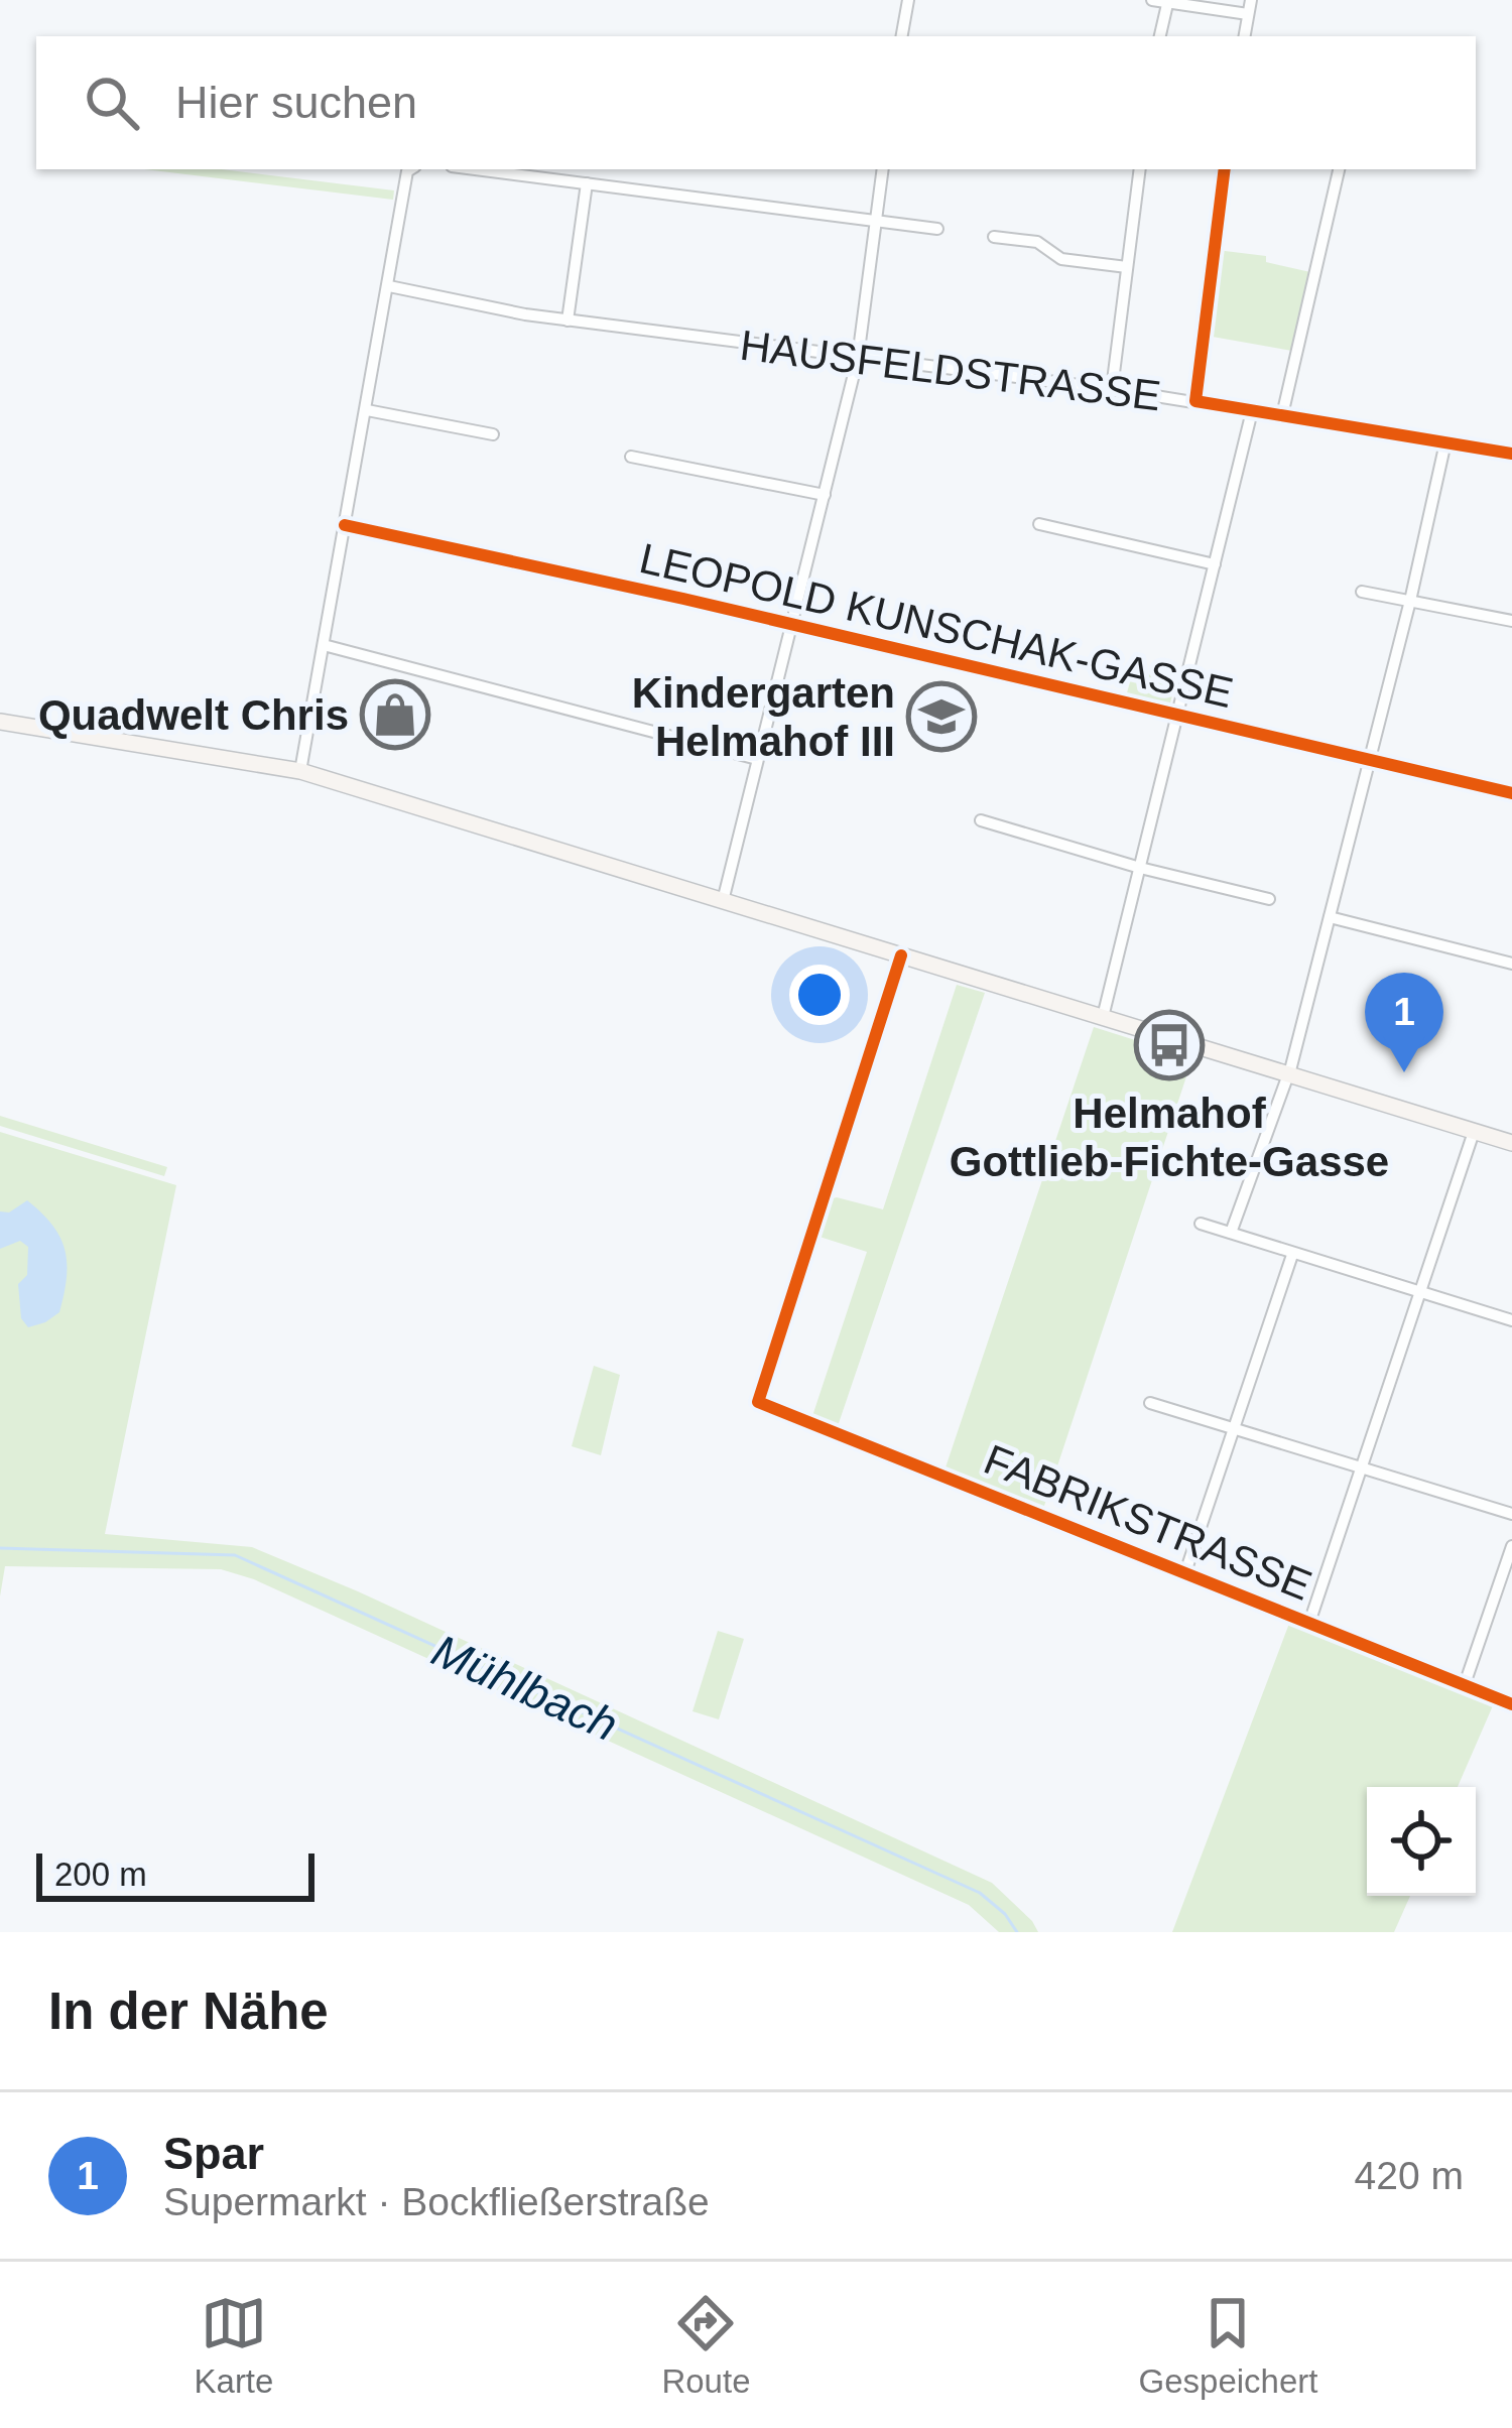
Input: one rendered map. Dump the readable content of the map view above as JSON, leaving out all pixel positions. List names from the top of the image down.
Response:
{
  "streets": {
    "street": ["HAUSFELDSTRASSE", "LEOPOLD KUNSCHAK-GASSE", "FABRIKSTRASSE"]
  },
  "water": ["Mühlbach"],
  "places": {
    "shop": ["Quadwelt Chris"],
    "school or university": ["Kindergarten Helmahof III"],
    "bus stop": ["Helmahof Gottlieb-Fichte-Gasse"]
  },
  "scale_bar": "200 m",
  "page": {
    "search": "Hier suchen",
    "pins": "1",
    "scale": "200 m",
    "heading": "In der Nähe",
    "list": [
      {
        "mark": "1",
        "name": "Spar",
        "note": "Supermarkt · Bockfließerstraße",
        "value": "420 m"
      }
    ],
    "nav": ["Karte", "Route", "Gespeichert"]
  }
}
